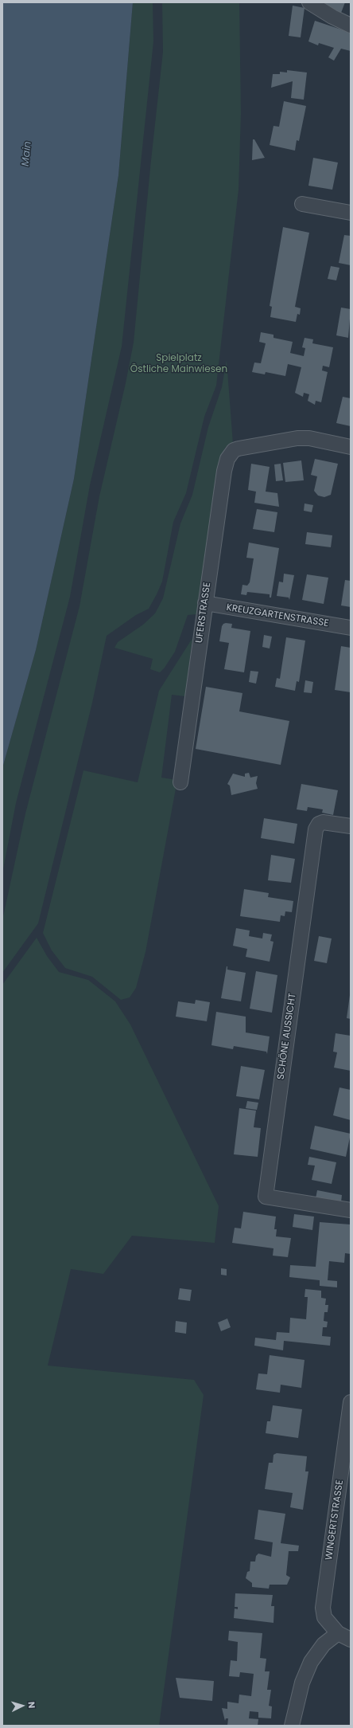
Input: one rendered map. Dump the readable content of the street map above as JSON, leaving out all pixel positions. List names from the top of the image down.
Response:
{
  "streets": {
    "street": [
      "UFERSTRASSE",
      "KREUZGARTENSTRASSE",
      "SCHÖNE AUSSICHT",
      "WINGERTSTRASSE"
    ]
  },
  "crossings": [
    ["UFERSTRASSE", "KREUZGARTENSTRASSE"]
  ],
  "water": ["Main"],
  "parks": ["Spielplatz Östliche Mainwiesen"],
  "north": "right"
}
